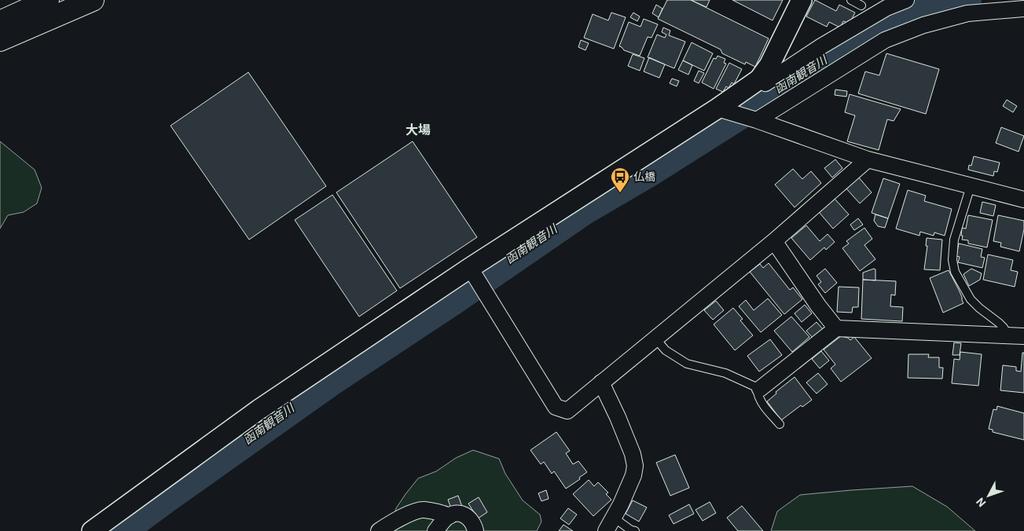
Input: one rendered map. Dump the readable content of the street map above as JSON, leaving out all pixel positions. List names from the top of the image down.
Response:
{
  "districts": ["大場"],
  "water": ["函南観音川"],
  "places": {
    "bus stop": ["仏橋"]
  },
  "north": "bottom left"
}
